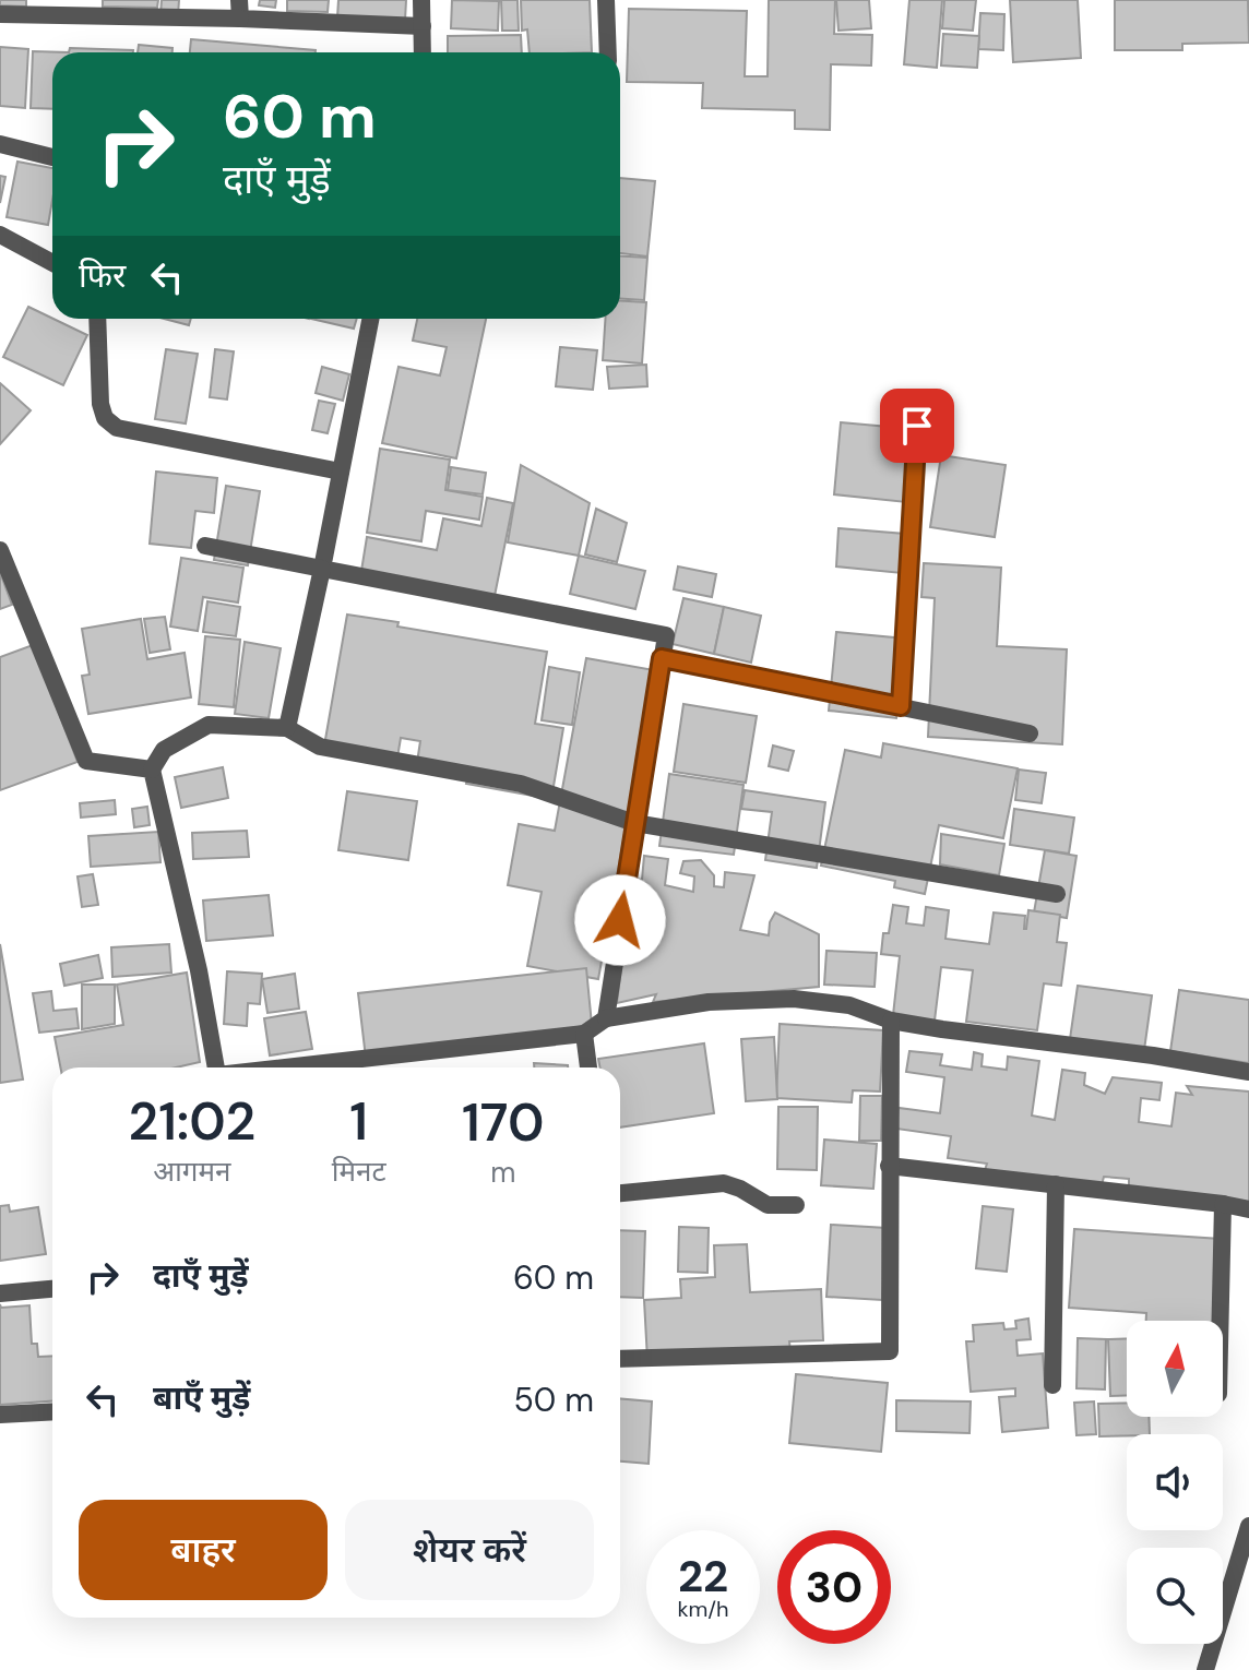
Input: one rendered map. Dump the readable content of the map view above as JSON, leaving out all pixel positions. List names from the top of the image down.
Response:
{
  "north": "top",
  "page": {
    "turn": ["60 m", "दाएँ मुड़ें"],
    "then": "फिर",
    "eta": [
      "21:02",
      "आगमन",
      "1",
      "मिनट",
      "170",
      "m"
    ],
    "list": [
      {
        "name": "दाएँ मुड़ें",
        "value": "60 m"
      },
      {
        "name": "बाएँ मुड़ें",
        "value": "50 m"
      }
    ],
    "buttons": ["बाहर", "शेयर करें"],
    "speed": "22 km/h",
    "limit": "30"
  }
}
